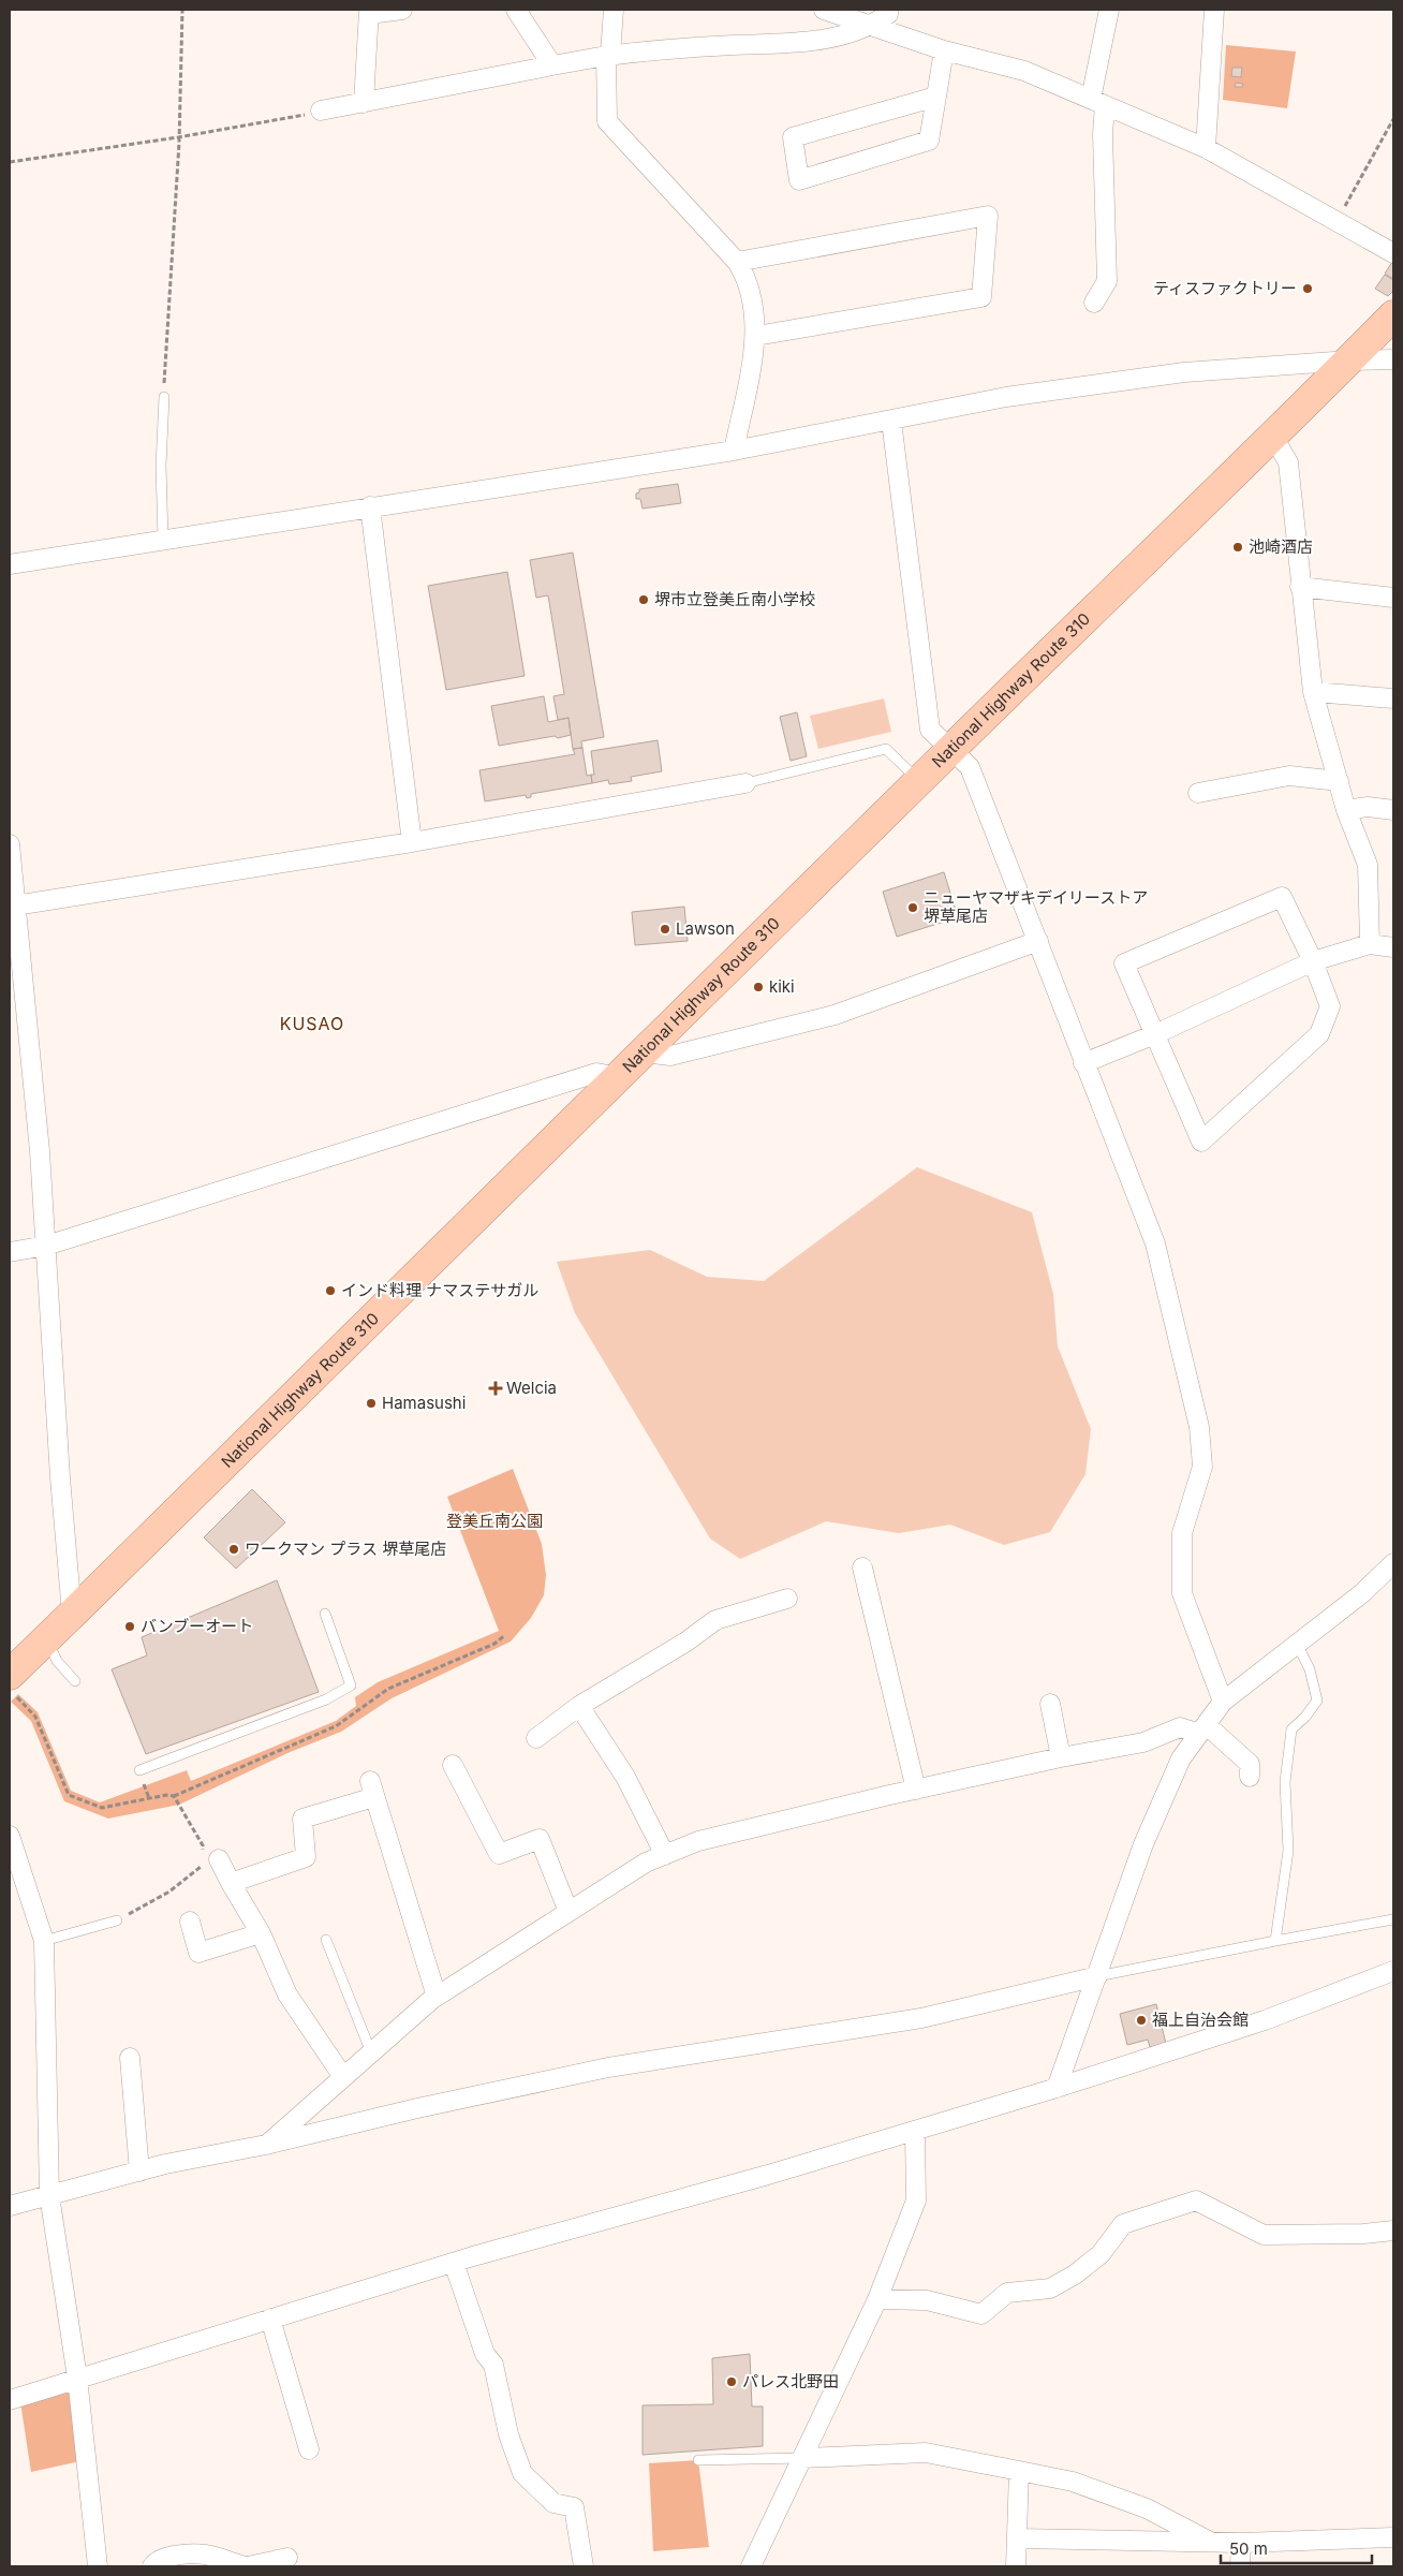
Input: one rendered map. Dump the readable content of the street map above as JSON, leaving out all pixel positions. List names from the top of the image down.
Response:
{
  "streets": {
    "highway": ["National Highway Route 310"]
  },
  "districts": ["KUSAO"],
  "parks": ["登美丘南公園"],
  "places": {
    "other": [
      "ティスファクトリー",
      "池崎酒店",
      "堺市立登美丘南小学校",
      "ニューヤマザキデイリーストア 堺草尾店",
      "Lawson",
      "kiki",
      "インド料理 ナマステサガル",
      "Hamasushi",
      "ワークマン プラス 堺草尾店",
      "バンブーオート",
      "福上自治会館",
      "パレス北野田"
    ],
    "health": ["Welcia"]
  },
  "scale_bar": "50 m"
}
